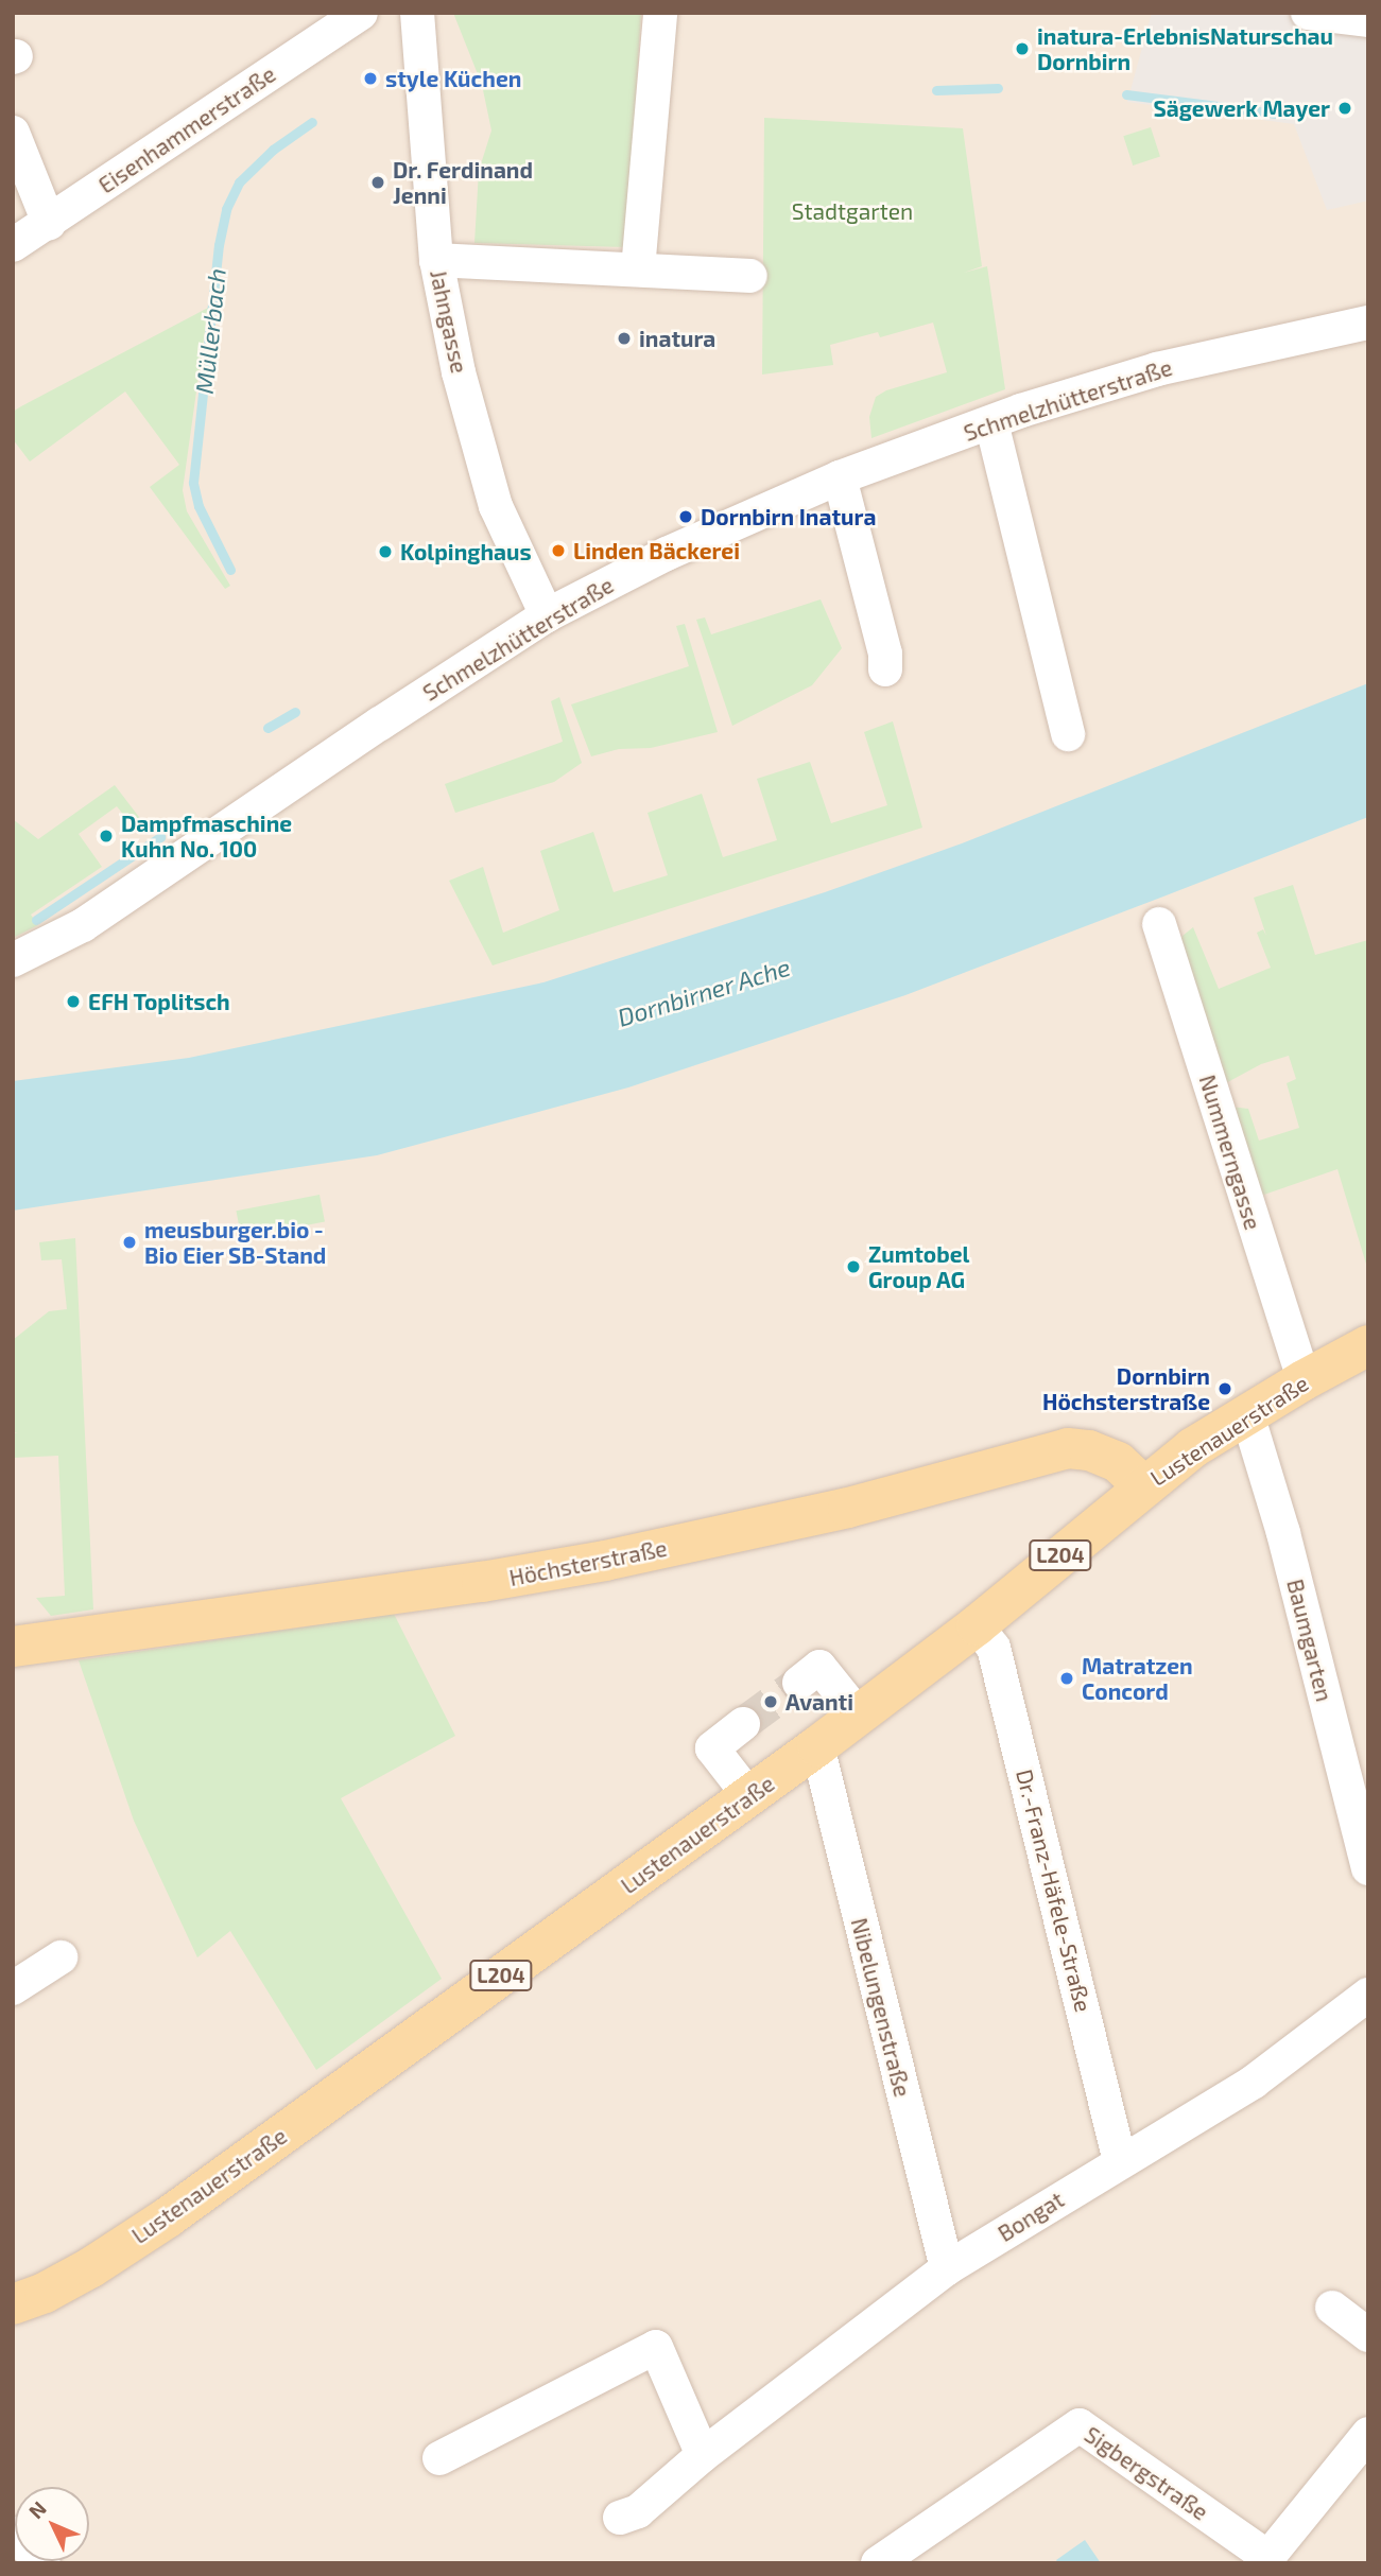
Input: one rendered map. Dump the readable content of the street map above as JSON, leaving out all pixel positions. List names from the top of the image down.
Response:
{
  "streets": {
    "main road": ["Lustenauerstraße", "L204", "Höchsterstraße"],
    "street": [
      "Eisenhammerstraße",
      "Jahngasse",
      "Schmelzhütterstraße",
      "Nummerngasse",
      "Baumgarten",
      "Dr.-Franz-Häfele-Straße",
      "Nibelungenstraße",
      "Bongat",
      "Sigbergstraße"
    ]
  },
  "crossings": [
    ["Jahngasse", "Schmelzhütterstraße"],
    ["Nummerngasse", "Lustenauerstraße"],
    ["Lustenauerstraße", "Höchsterstraße"],
    ["Lustenauerstraße", "Baumgarten"],
    ["Lustenauerstraße", "Dr.-Franz-Häfele-Straße"],
    ["Lustenauerstraße", "Nibelungenstraße"],
    ["Dr.-Franz-Häfele-Straße", "Bongat"],
    ["Nibelungenstraße", "Bongat"]
  ],
  "water": ["Müllerbach", "Dornbirner Ache"],
  "parks": ["Stadtgarten"],
  "places": [
    "inatura-ErlebnisNaturschau Dornbirn",
    "style Küchen",
    "Sägewerk Mayer",
    "Dr. Ferdinand Jenni",
    "inatura",
    "Dornbirn Inatura",
    "Linden Bäckerei",
    "Kolpinghaus",
    "Dampfmaschine Kuhn No. 100",
    "EFH Toplitsch",
    "meusburger.bio - Bio Eier SB-Stand",
    "Zumtobel Group AG",
    "Dornbirn Höchsterstraße",
    "Matratzen Concord",
    "Avanti"
  ],
  "north": "top left"
}
